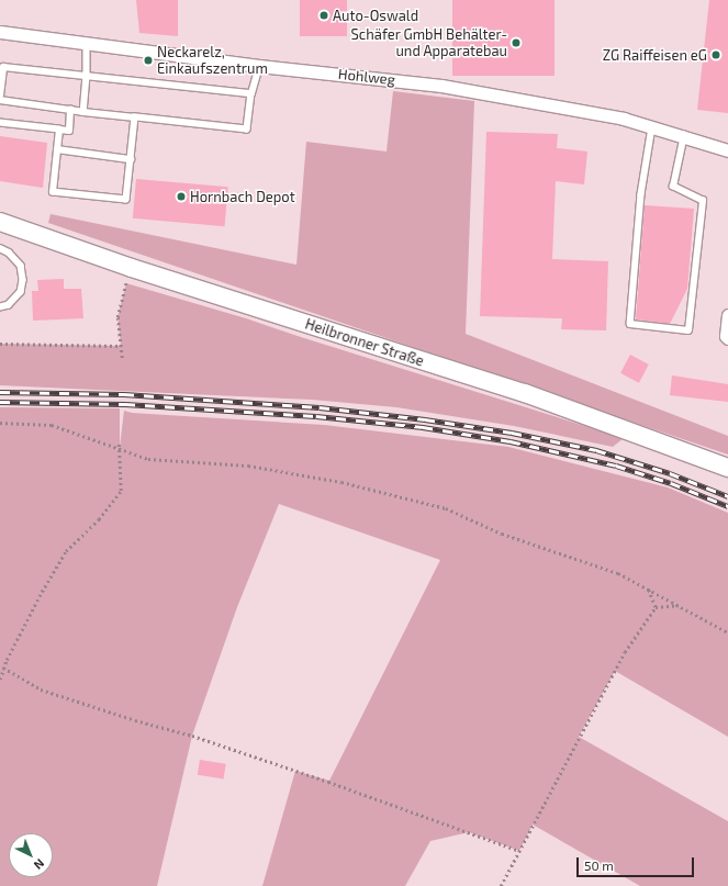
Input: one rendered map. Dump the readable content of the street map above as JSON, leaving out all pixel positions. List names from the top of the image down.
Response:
{
  "streets": {
    "street": ["Hohlweg", "Heilbronner Straße"]
  },
  "places": [
    "Auto-Oswald",
    "Schäfer GmbH Behälter- und Apparatebau",
    "ZG Raiffeisen eG",
    "Neckarelz, Einkaufszentrum",
    "Hornbach Depot"
  ],
  "scale_bar": "50 m",
  "north": "bottom right"
}
